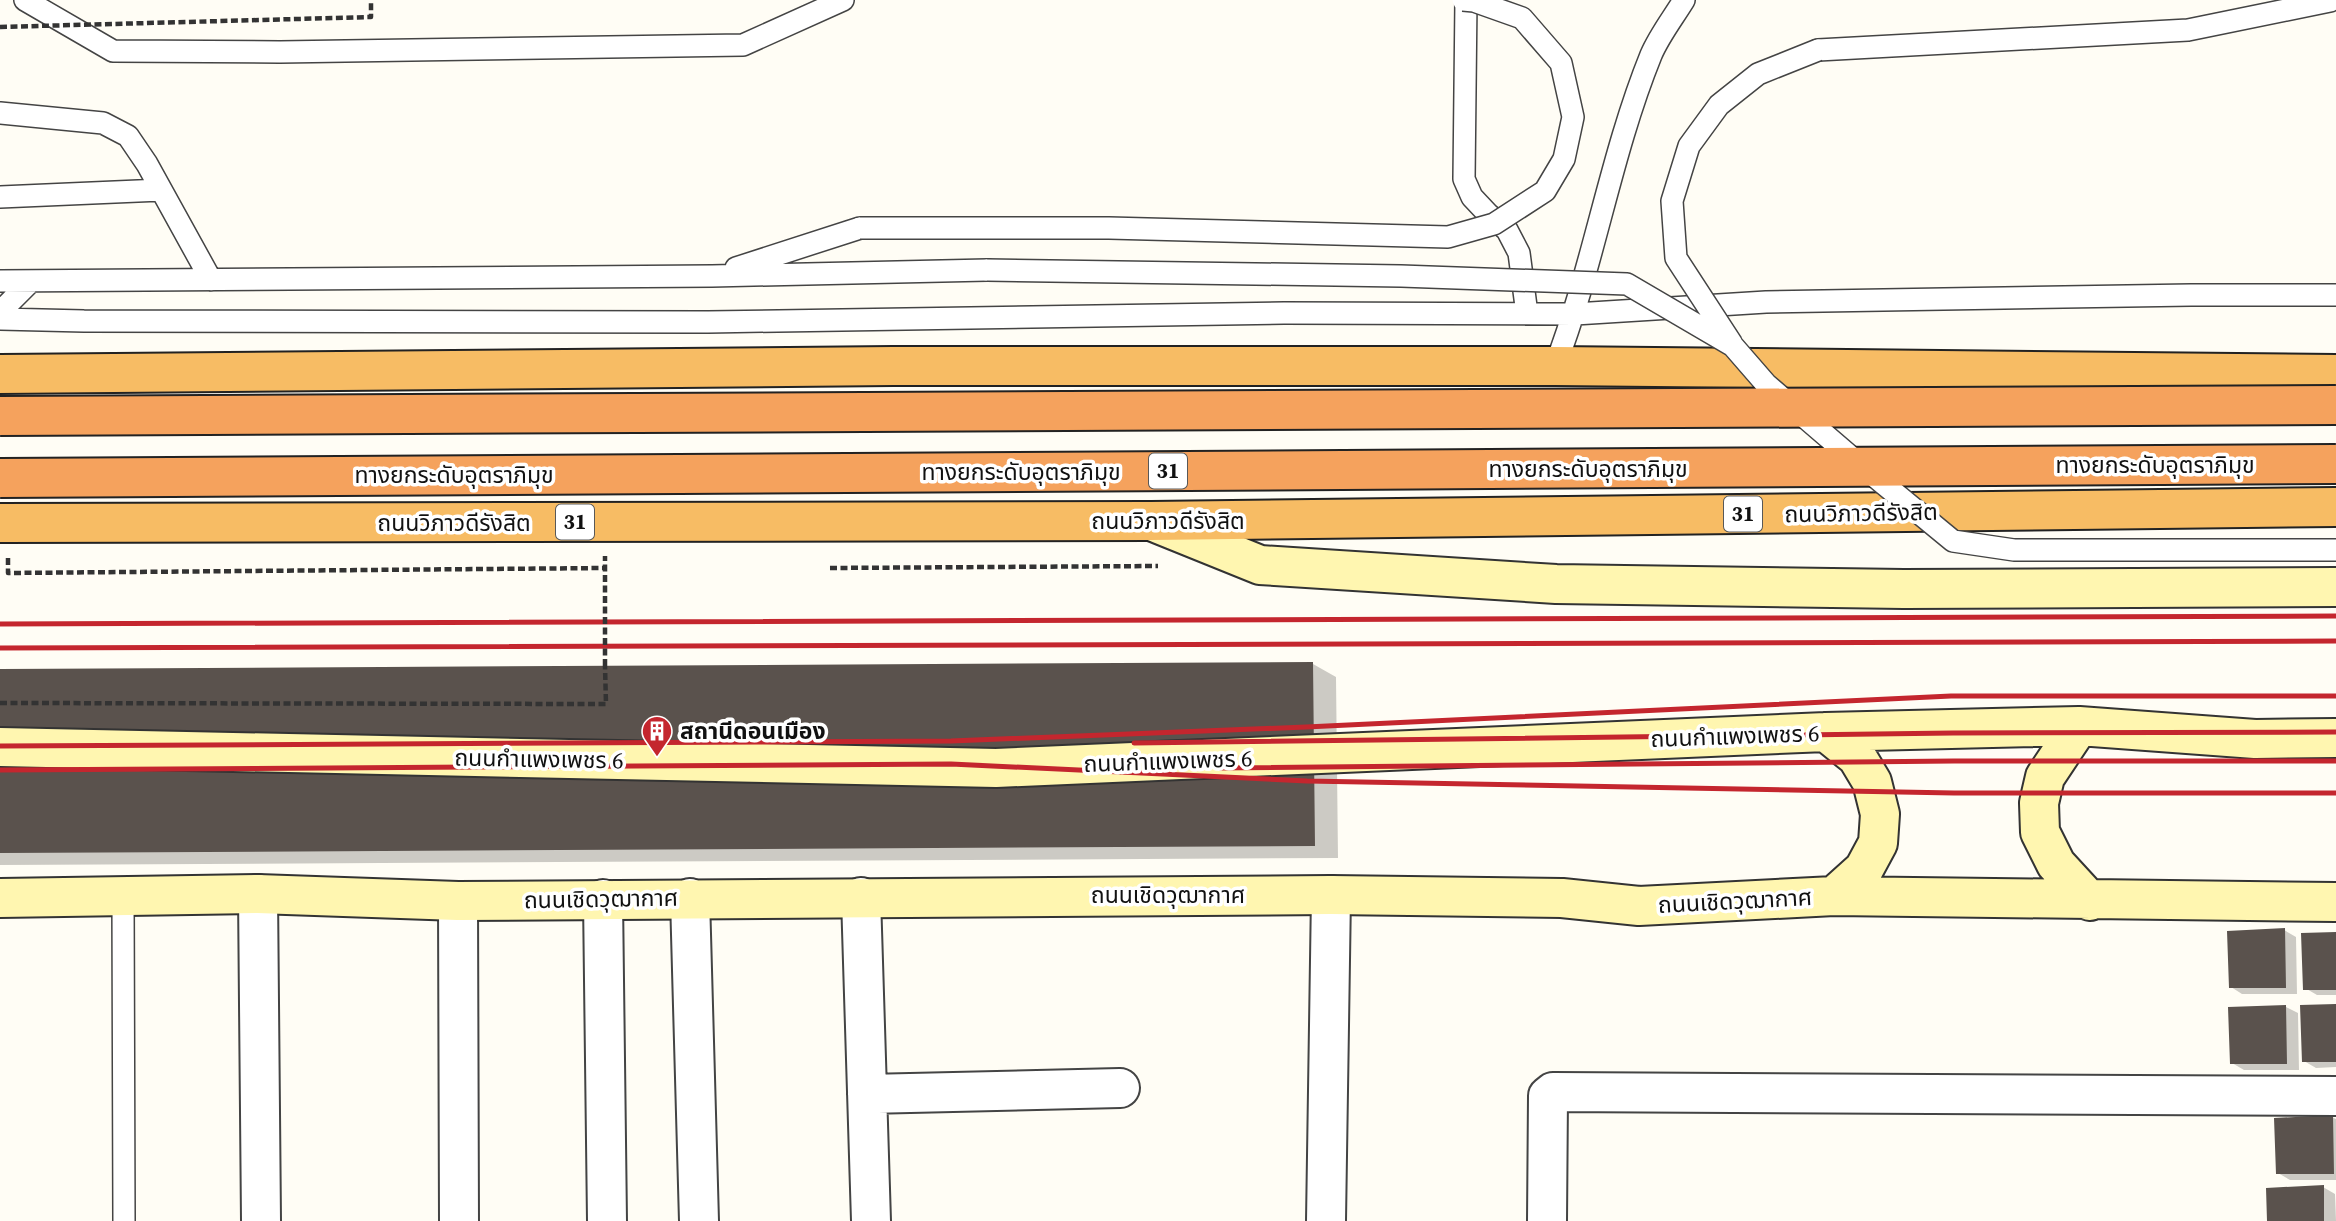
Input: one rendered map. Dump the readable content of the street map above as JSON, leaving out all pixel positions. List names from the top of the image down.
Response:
{
  "streets": {
    "highway": ["ทางยกระดับอุตราภิมุข", "31", "ถนนวิภาวดีรังสิต"],
    "main road": ["ถนนกำแพงเพชร 6", "ถนนเชิดวุฒากาศ"]
  },
  "places": {
    "building": ["สถานีดอนเมือง"]
  }
}
